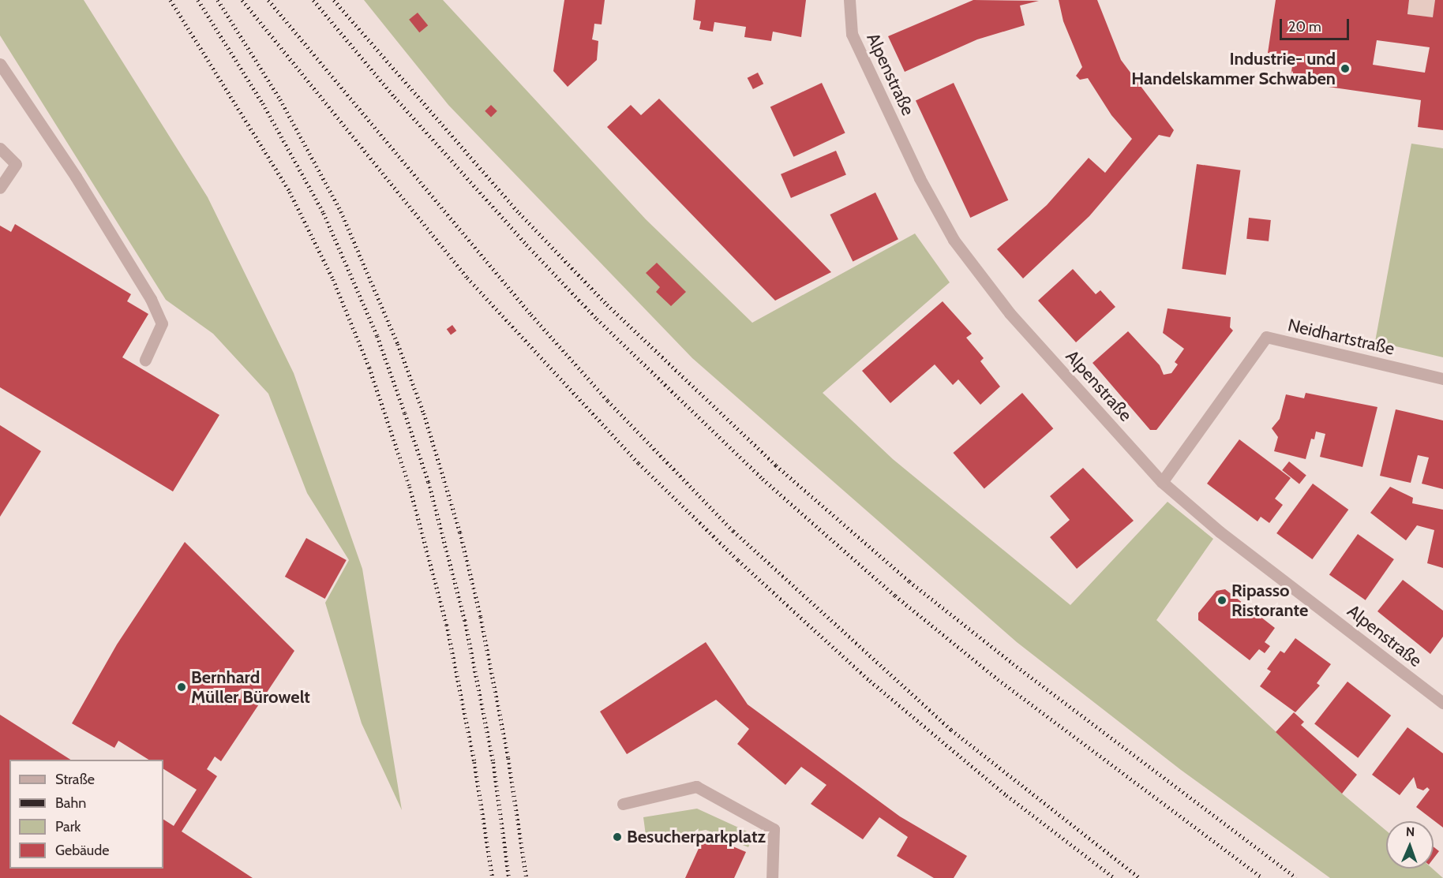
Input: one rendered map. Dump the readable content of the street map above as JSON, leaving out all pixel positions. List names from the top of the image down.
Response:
{
  "streets": {
    "street": ["Alpenstraße", "Neidhartstraße"]
  },
  "crossings": [
    ["Alpenstraße", "Neidhartstraße"]
  ],
  "places": [
    "Industrie- und Handelskammer Schwaben",
    "Ripasso Ristorante",
    "Bernhard Müller Bürowelt",
    "Besucherparkplatz"
  ],
  "legend": [
    "Straße",
    "Bahn",
    "Park",
    "Gebäude"
  ],
  "scale_bar": "20 m",
  "north": "top"
}
